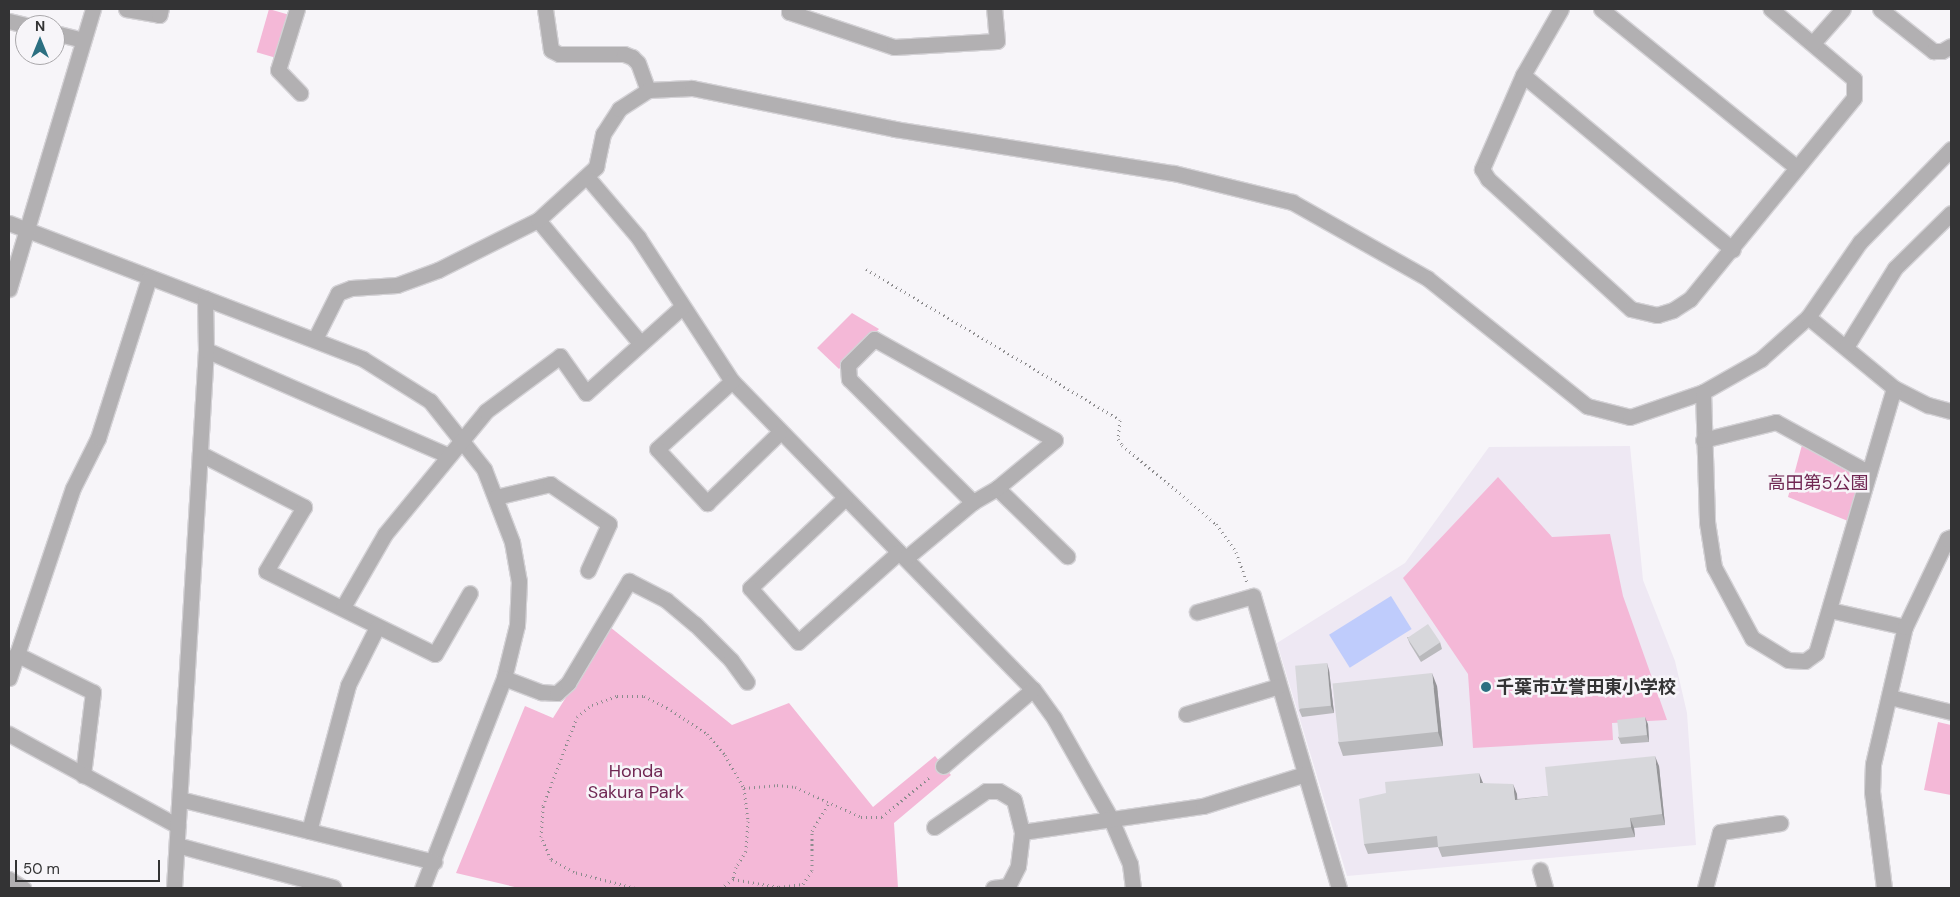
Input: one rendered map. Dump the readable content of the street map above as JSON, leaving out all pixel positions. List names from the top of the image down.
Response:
{
  "parks": ["高田第5公園", "Honda Sakura Park"],
  "places": ["千葉市立誉田東小学校"],
  "scale_bar": "50 m",
  "north": "top"
}
